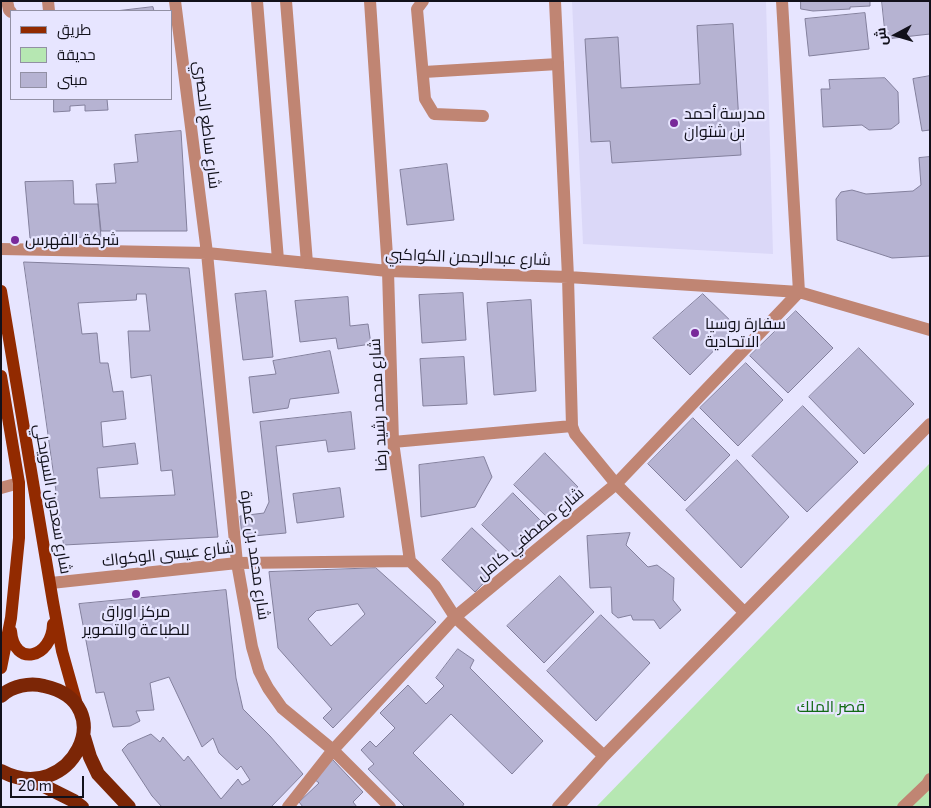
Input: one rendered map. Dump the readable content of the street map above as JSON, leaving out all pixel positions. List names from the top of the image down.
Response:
{
  "streets": {
    "main road": ["شارع سعدون السويحلي"],
    "street": [
      "شارع ساطع الحصري",
      "شارع عبدالرحمن الكواكبي",
      "شارع محمد رشيد رضا",
      "شارع مصطفي كامل",
      "شارع عيسى الوكواك",
      "شارع محمد بن عمرة"
    ]
  },
  "crossings": [
    ["شارع ساطع الحصري", "شارع عبدالرحمن الكواكبي"],
    ["شارع ساطع الحصري", "شارع محمد بن عمرة"],
    ["شارع عبدالرحمن الكواكبي", "شارع محمد رشيد رضا"],
    ["شارع عبدالرحمن الكواكبي", "شارع مصطفي كامل"],
    ["شارع عبدالرحمن الكواكبي", "شارع محمد بن عمرة"],
    ["شارع محمد رشيد رضا", "شارع عيسى الوكواك"],
    ["شارع سعدون السويحلي", "شارع عيسى الوكواك"],
    ["شارع مصطفي كامل", "شارع محمد بن عمرة"],
    ["شارع عيسى الوكواك", "شارع محمد بن عمرة"]
  ],
  "parks": ["قصر الملك"],
  "places": [
    "مدرسة أحمد بن شتوان",
    "شركة الفهرس",
    "سفارة روسيا الاتحادية",
    "مركز اوراق للطباعة والتصوير"
  ],
  "legend": ["طريق", "حديقة", "مبنى"],
  "scale_bar": "20 m",
  "north": "left"
}
